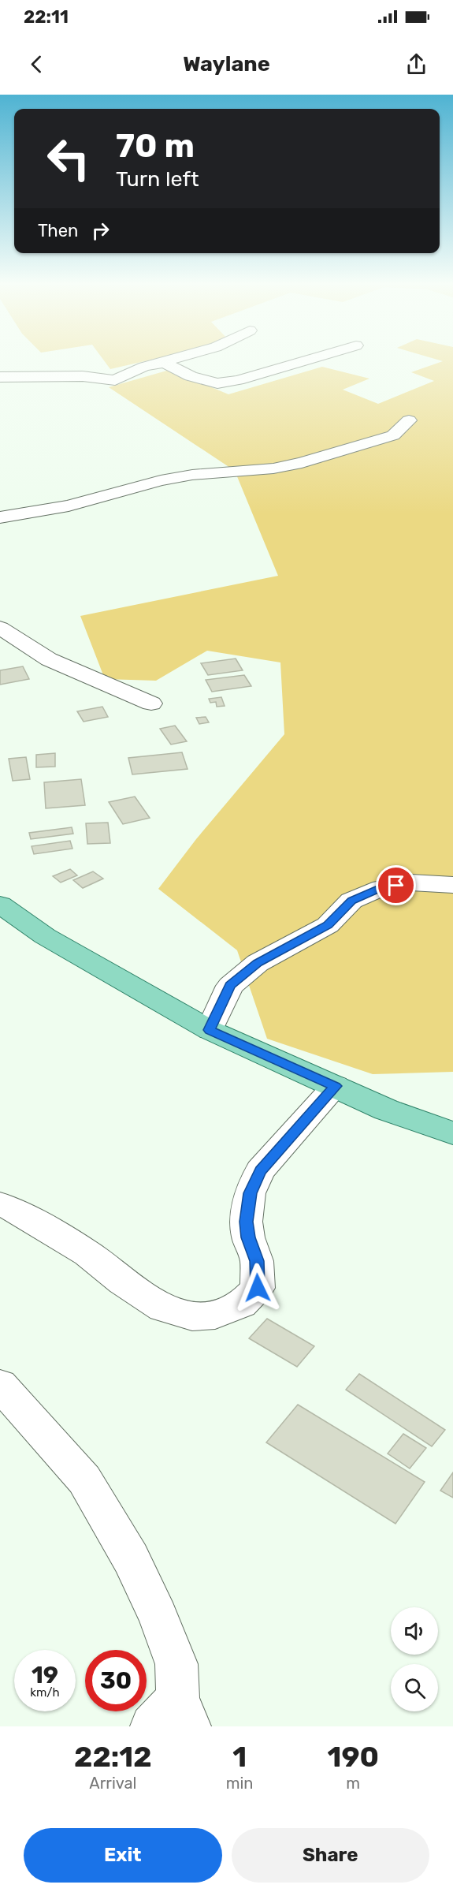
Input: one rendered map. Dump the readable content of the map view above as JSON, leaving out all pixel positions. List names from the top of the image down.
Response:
{
  "page": {
    "status": "22:11",
    "header": "Waylane",
    "turn": ["70 m", "Turn left"],
    "then": "Then",
    "speed": "19 km/h",
    "limit": "30",
    "eta": [
      "22:12",
      "Arrival",
      "1",
      "min",
      "190",
      "m"
    ],
    "buttons": ["Exit", "Share"]
  }
}
